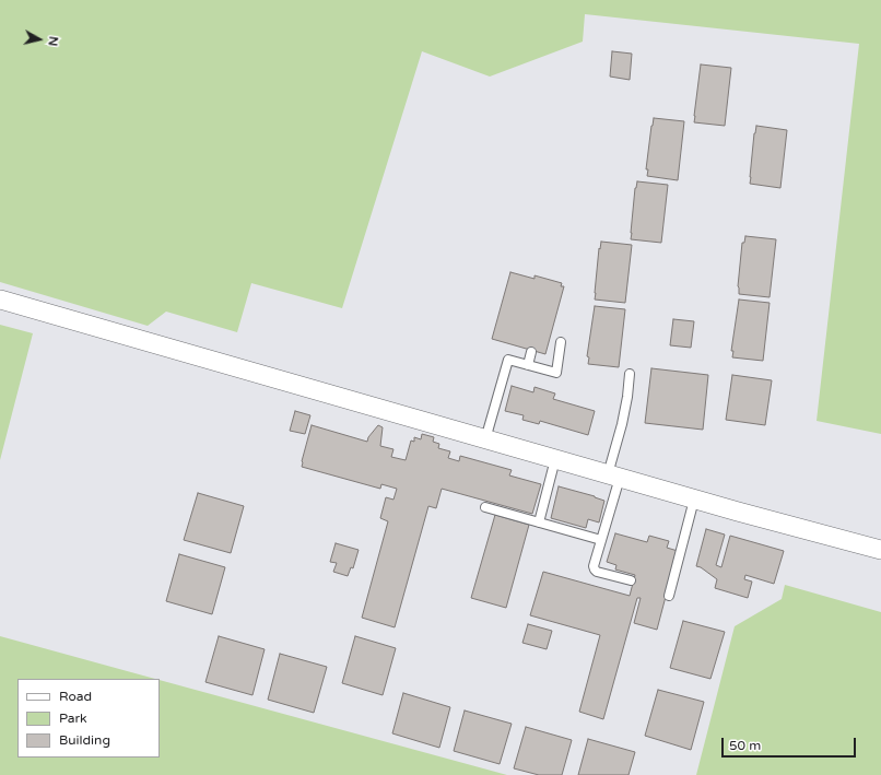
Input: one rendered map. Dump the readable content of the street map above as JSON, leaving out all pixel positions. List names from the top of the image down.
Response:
{
  "legend": ["Road", "Park", "Building"],
  "scale_bar": "50 m",
  "north": "right"
}
